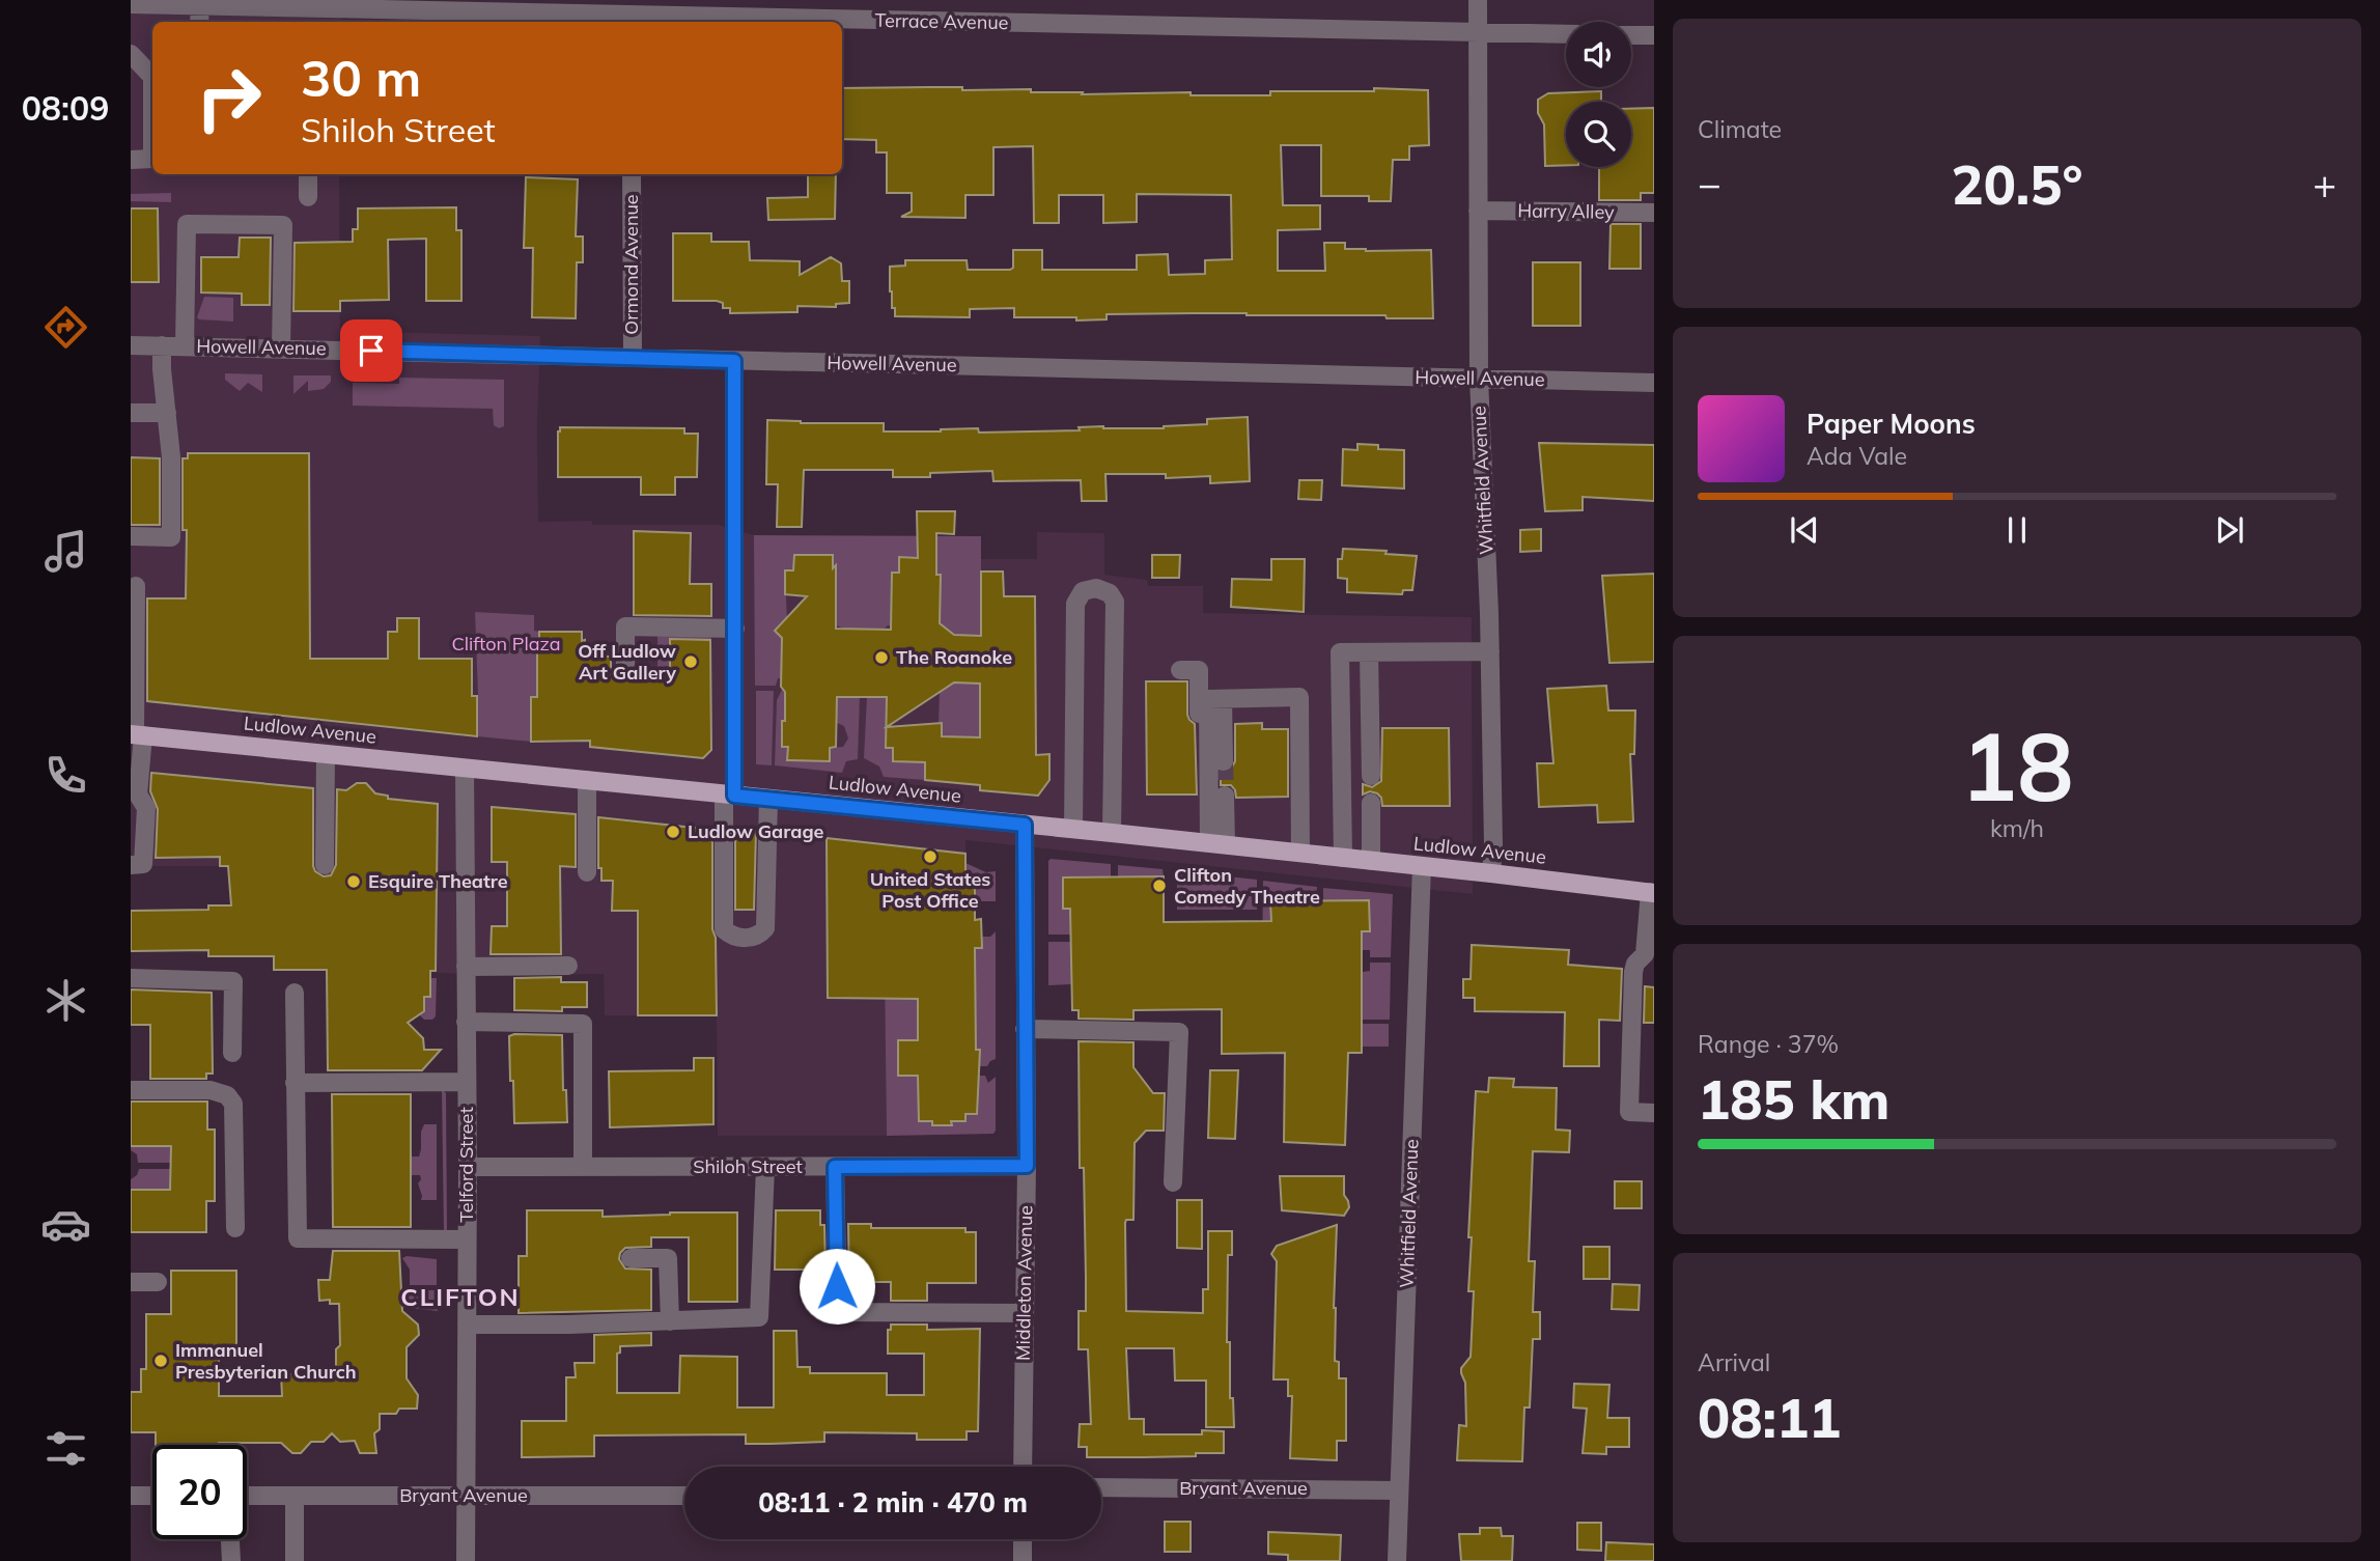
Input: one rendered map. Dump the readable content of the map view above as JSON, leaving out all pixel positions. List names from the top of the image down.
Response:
{
  "streets": {
    "main road": ["Ludlow Avenue"],
    "street": [
      "Terrace Avenue",
      "Harry Alley",
      "Ormond Avenue",
      "Howell Avenue",
      "Whitfield Avenue",
      "Telford Street",
      "Shiloh Street",
      "Middleton Avenue",
      "Bryant Avenue"
    ]
  },
  "crossings": [
    ["Terrace Avenue", "Whitfield Avenue"],
    ["Harry Alley", "Whitfield Avenue"],
    ["Ormond Avenue", "Howell Avenue"],
    ["Howell Avenue", "Whitfield Avenue"],
    ["Whitfield Avenue", "Ludlow Avenue"],
    ["Whitfield Avenue", "Bryant Avenue"],
    ["Ludlow Avenue", "Telford Street"],
    ["Ludlow Avenue", "Middleton Avenue"],
    ["Telford Street", "Shiloh Street"],
    ["Telford Street", "Bryant Avenue"],
    ["Shiloh Street", "Middleton Avenue"]
  ],
  "districts": ["CLIFTON"],
  "parks": ["Clifton Plaza"],
  "places": [
    "The Roanoke",
    "Off Ludlow Art Gallery",
    "Ludlow Garage",
    "United States Post Office",
    "Esquire Theatre",
    "Clifton Comedy Theatre",
    "Immanuel Presbyterian Church"
  ],
  "page": {
    "tabs": "08:09",
    "tile": [
      "Climate",
      ["18", "km/h"],
      ["Range · 37%", "185 km"],
      ["Arrival", "08:11"]
    ],
    "turn": ["30 m", "Shiloh Street"],
    "heat": ["−", "20.5°", "+"],
    "song": ["Paper Moons", "Ada Vale"],
    "limit": "20",
    "trip": "08:11 · 2 min · 470 m"
  }
}
